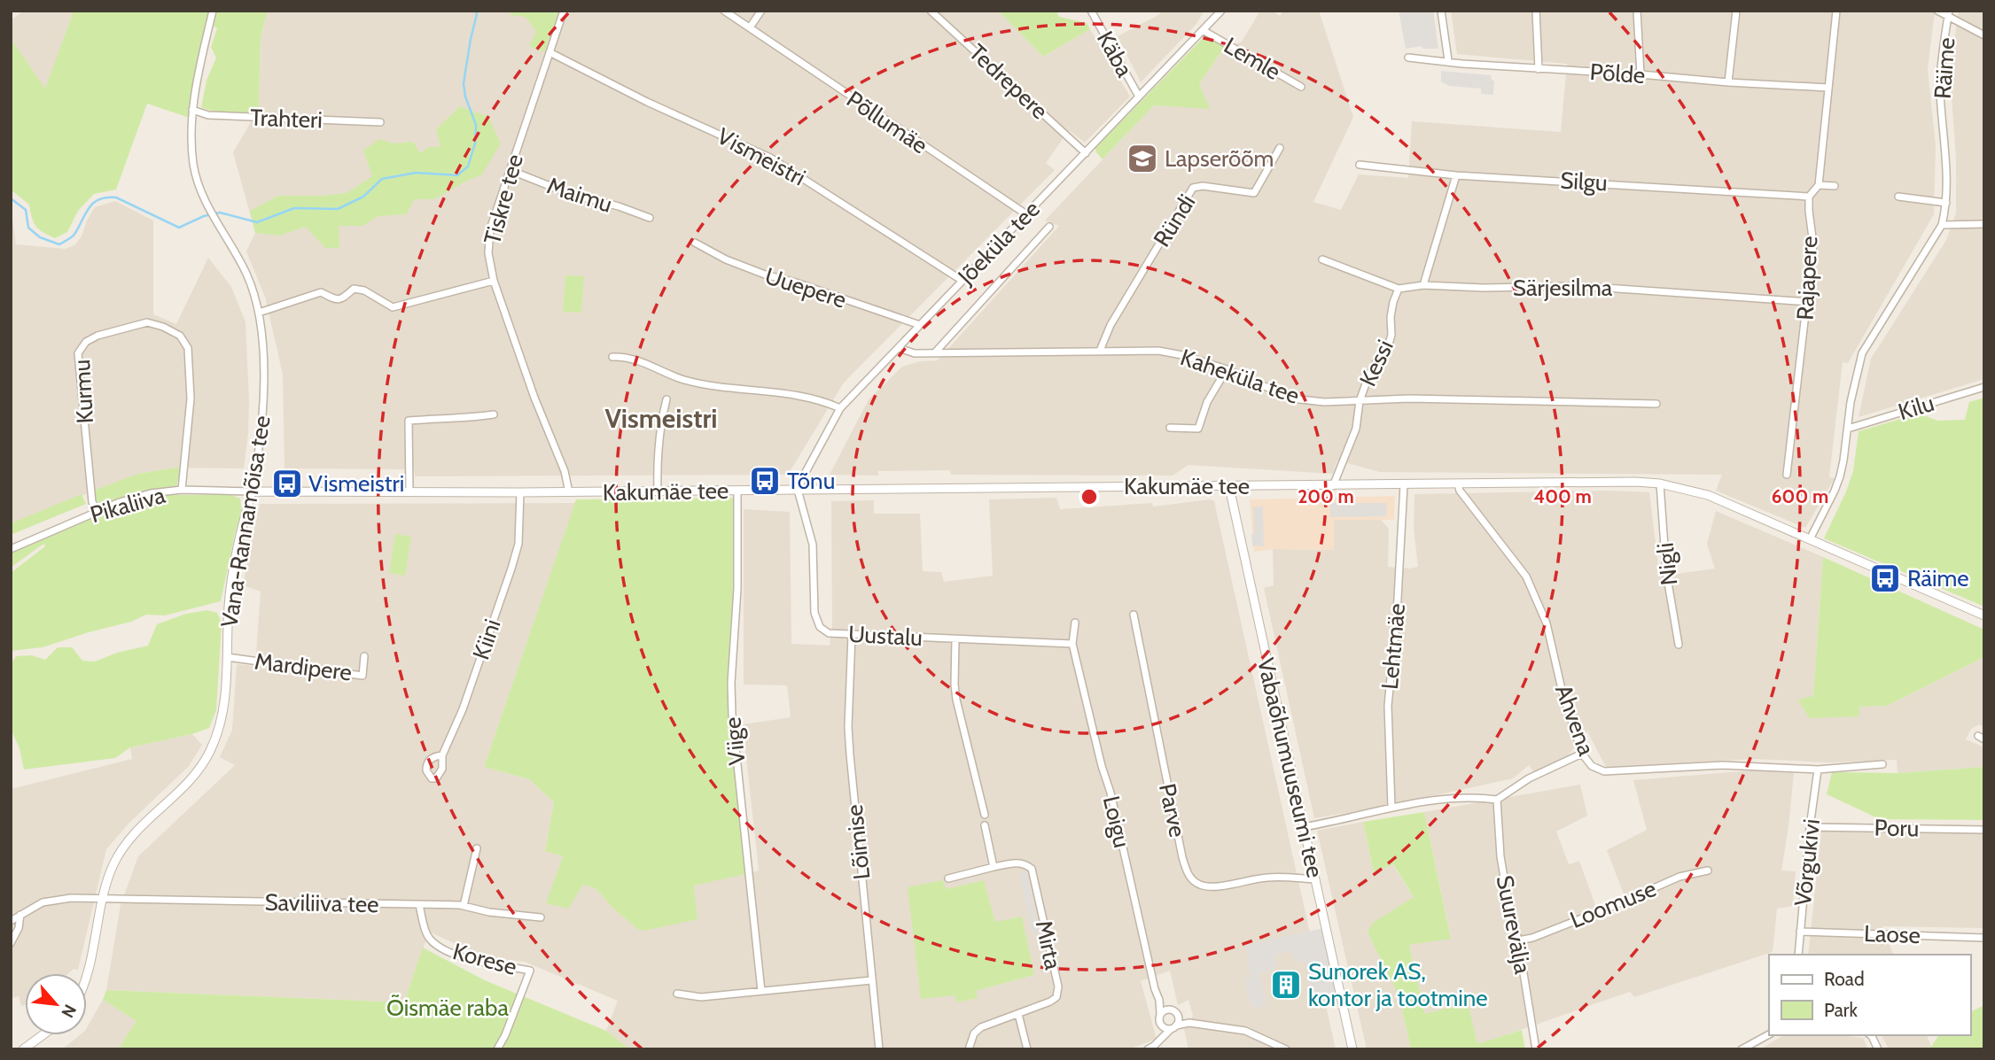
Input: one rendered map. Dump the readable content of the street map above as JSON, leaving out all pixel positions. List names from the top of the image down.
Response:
{
  "streets": {
    "street": [
      "Käba",
      "Lemle",
      "Räime",
      "Põlde",
      "Tedrepere",
      "Trahteri",
      "Põllumäe",
      "Vismeistri",
      "Silgu",
      "Maimu",
      "Tiskre tee",
      "Ründi",
      "Jõeküla tee",
      "Rajapere",
      "Uuepere",
      "Särjesilma",
      "Kessi",
      "Kaheküla tee",
      "Kurmu",
      "Kilu",
      "Kakumäe tee",
      "Pikaliiva",
      "Vana-Rannamõisa tee",
      "Nigli",
      "Uustalu",
      "Kiini",
      "Lehtmäe",
      "Mardipere",
      "Ahvena",
      "Viige",
      "Vabaõhumuuseumi tee",
      "Parve",
      "Loigu",
      "Poru",
      "Lõimise",
      "Võrgukivi",
      "Saviliiva tee",
      "Loomuse",
      "Suurevälja",
      "Laose",
      "Mirta",
      "Korese"
    ]
  },
  "crossings": [
    ["Käba", "Jõeküla tee"],
    ["Lemle", "Jõeküla tee"],
    ["Räime", "Kilu"],
    ["Räime", "Kakumäe tee"],
    ["Tedrepere", "Jõeküla tee"],
    ["Trahteri", "Vana-Rannamõisa tee"],
    ["Põllumäe", "Jõeküla tee"],
    ["Vismeistri", "Tiskre tee"],
    ["Vismeistri", "Jõeküla tee"],
    ["Silgu", "Rajapere"],
    ["Maimu", "Tiskre tee"],
    ["Tiskre tee", "Kakumäe tee"],
    ["Ründi", "Kaheküla tee"],
    ["Jõeküla tee", "Uuepere"],
    ["Jõeküla tee", "Kaheküla tee"],
    ["Jõeküla tee", "Kakumäe tee"],
    ["Jõeküla tee", "Uustalu"],
    ["Rajapere", "Särjesilma"],
    ["Särjesilma", "Kessi"],
    ["Kessi", "Kaheküla tee"],
    ["Kessi", "Kakumäe tee"],
    ["Kurmu", "Pikaliiva"],
    ["Kakumäe tee", "Pikaliiva"],
    ["Kakumäe tee", "Vana-Rannamõisa tee"],
    ["Kakumäe tee", "Nigli"],
    ["Kakumäe tee", "Uustalu"],
    ["Kakumäe tee", "Kiini"],
    ["Kakumäe tee", "Lehtmäe"],
    ["Kakumäe tee", "Ahvena"],
    ["Kakumäe tee", "Viige"],
    ["Kakumäe tee", "Vabaõhumuuseumi tee"],
    ["Pikaliiva", "Vana-Rannamõisa tee"],
    ["Vana-Rannamõisa tee", "Mardipere"],
    ["Vana-Rannamõisa tee", "Saviliiva tee"],
    ["Uustalu", "Loigu"],
    ["Uustalu", "Lõimise"],
    ["Ahvena", "Võrgukivi"],
    ["Vabaõhumuuseumi tee", "Parve"],
    ["Poru", "Võrgukivi"],
    ["Võrgukivi", "Laose"],
    ["Saviliiva tee", "Korese"],
    ["Loomuse", "Suurevälja"]
  ],
  "districts": ["Vismeistri"],
  "parks": ["Õismäe raba"],
  "places": {
    "school or university": ["Lapserõõm"],
    "bus stop": ["Tõnu", "Vismeistri", "Räime"],
    "building": ["Sunorek AS, kontor ja tootmine"]
  },
  "legend": ["Road", "Park"],
  "north": "bottom right",
  "rings": ["200 m", "400 m", "600 m"]
}
